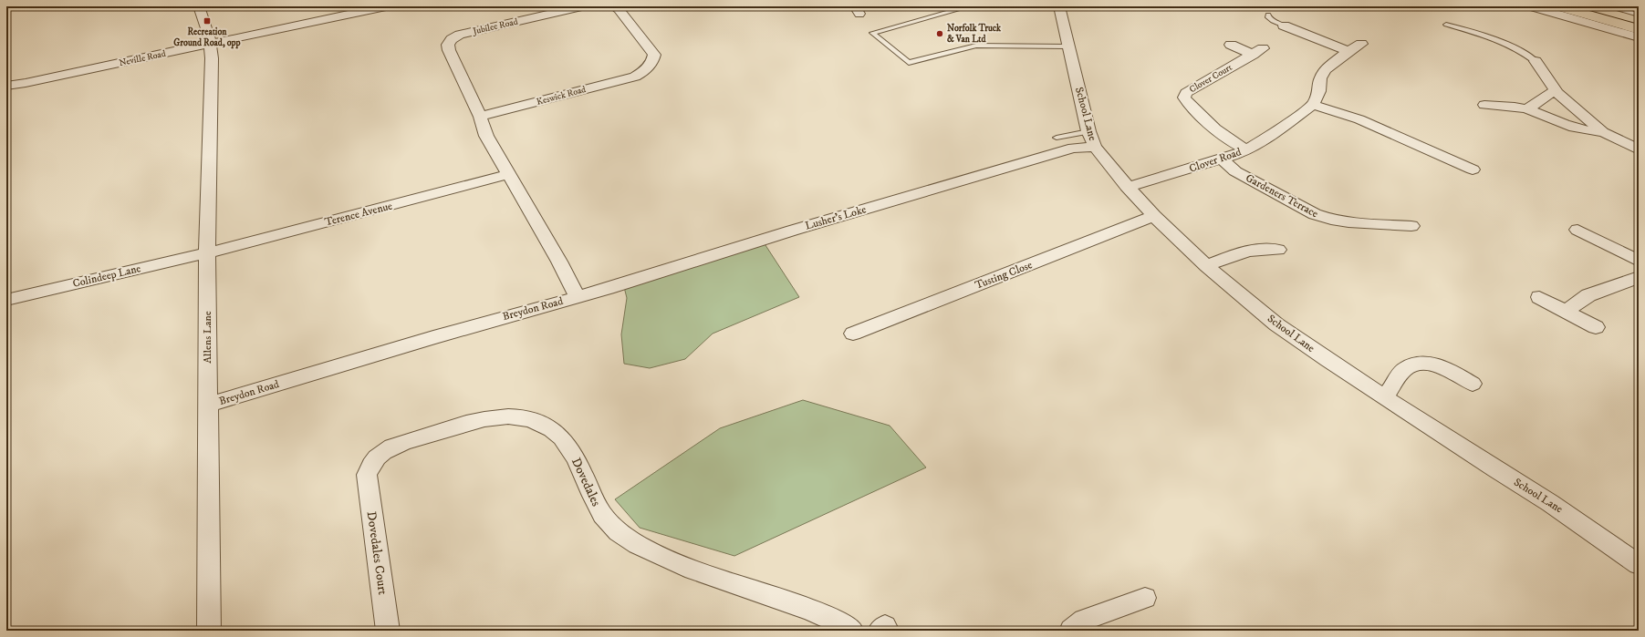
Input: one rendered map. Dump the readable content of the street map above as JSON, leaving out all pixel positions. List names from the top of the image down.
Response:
{
  "streets": {
    "street": [
      "Jubilee Road",
      "Neville Road",
      "Clover Court",
      "Keswick Road",
      "School Lane",
      "Clover Road",
      "Gardeners Terrace",
      "Terence Avenue",
      "Lusher's Loke",
      "Tusting Close",
      "Colindeep Lane",
      "Breydon Road",
      "Allens Lane",
      "Dovedales",
      "Dovedales Court"
    ]
  },
  "crossings": [
    ["Jubilee Road", "Breydon Road"],
    ["Neville Road", "Allens Lane"],
    ["Clover Court", "Clover Road"],
    ["Keswick Road", "Breydon Road"],
    ["School Lane", "Clover Road"],
    ["School Lane", "Lusher's Loke"],
    ["School Lane", "Tusting Close"],
    ["Clover Road", "Gardeners Terrace"],
    ["Terence Avenue", "Colindeep Lane"],
    ["Terence Avenue", "Breydon Road"],
    ["Terence Avenue", "Allens Lane"],
    ["Lusher's Loke", "Breydon Road"],
    ["Colindeep Lane", "Allens Lane"],
    ["Breydon Road", "Allens Lane"],
    ["Dovedales", "Dovedales Court"]
  ],
  "places": {
    "transit": ["Recreation Ground Road, opp"],
    "other": ["Norfolk Truck & Van Ltd"]
  }
}
